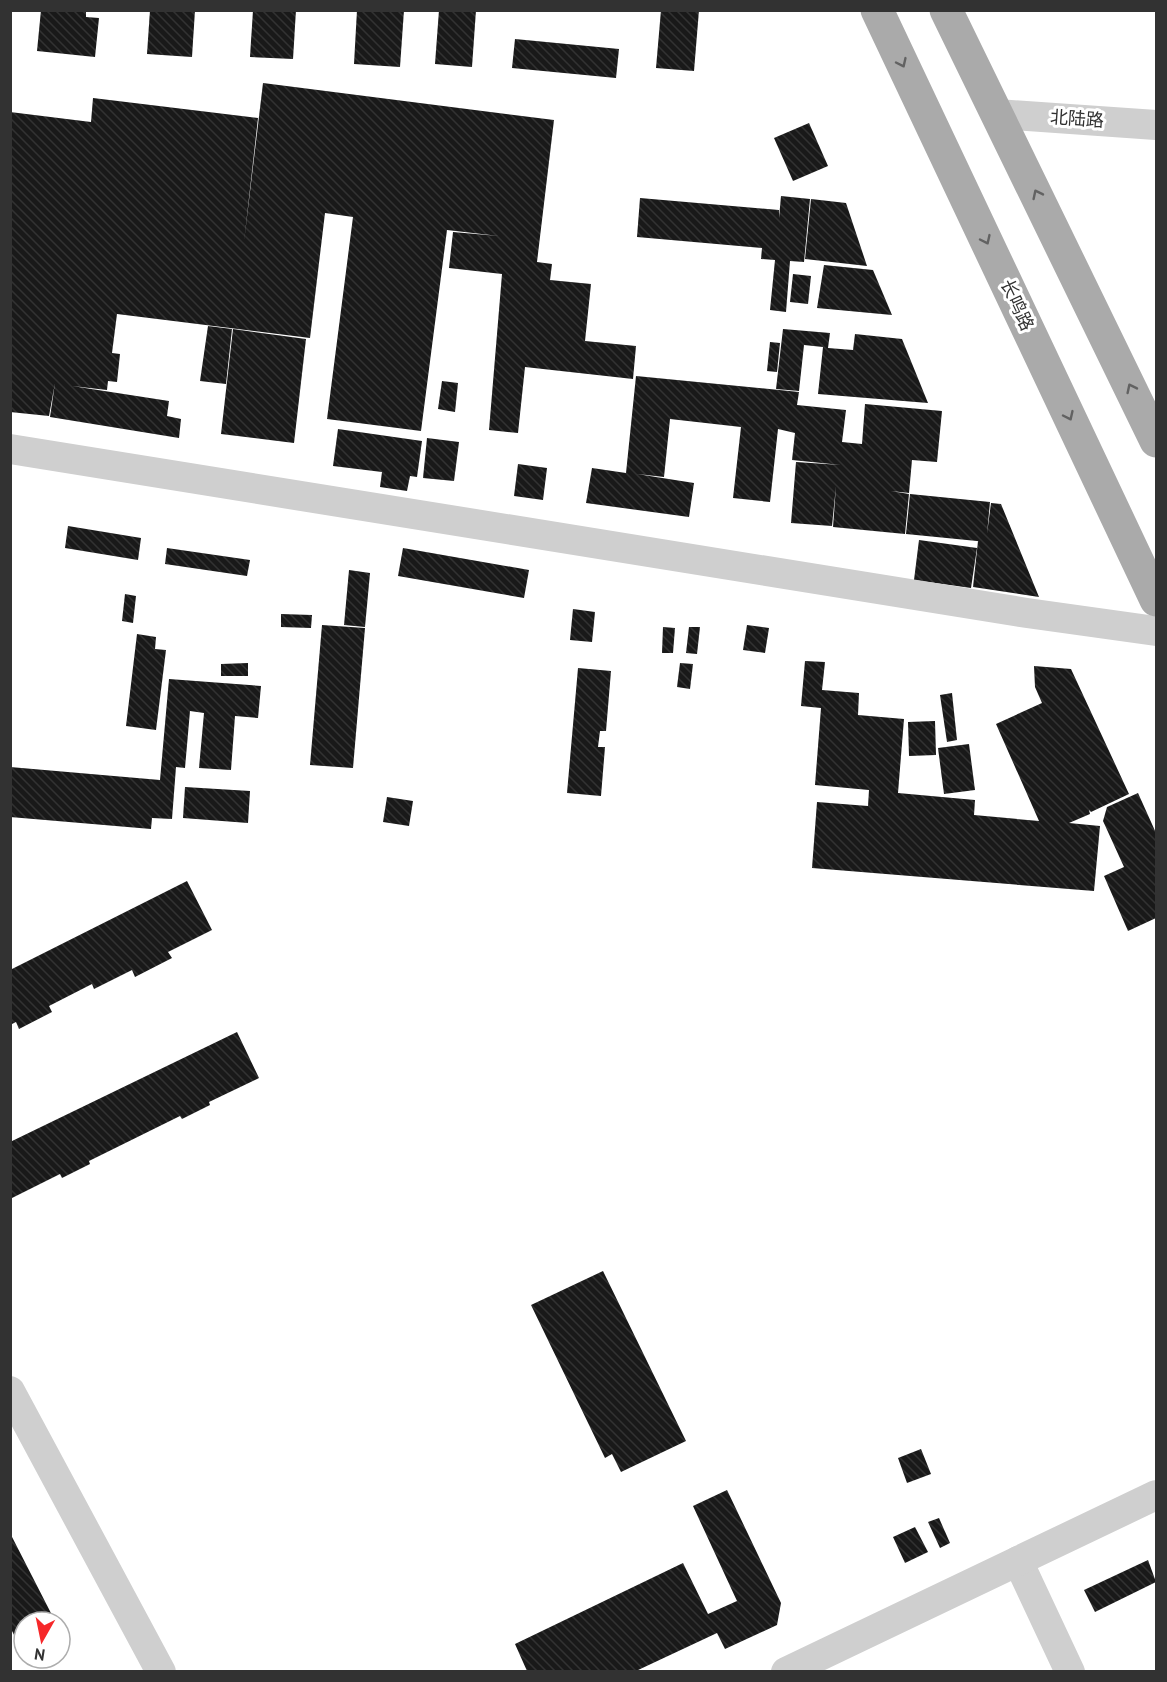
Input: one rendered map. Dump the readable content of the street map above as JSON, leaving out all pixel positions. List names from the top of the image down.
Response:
{
  "streets": {
    "main road": ["长鸣路"],
    "street": ["北陆路"]
  },
  "north": "bottom"
}
